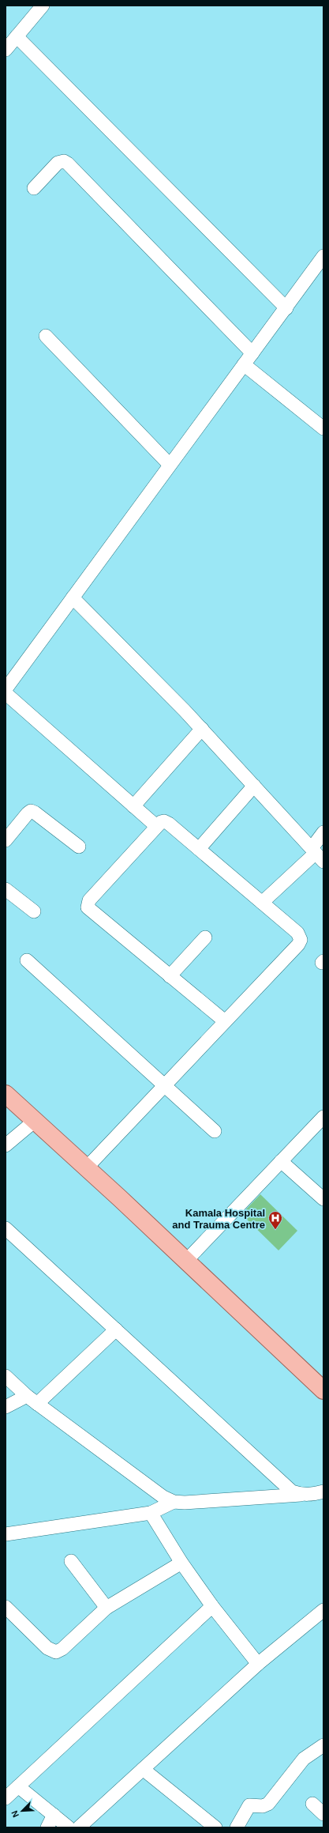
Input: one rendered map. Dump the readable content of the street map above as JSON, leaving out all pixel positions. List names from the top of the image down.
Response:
{
  "places": {
    "hospital": ["Kamala Hospital and Trauma Centre"]
  },
  "north": "bottom left"
}
